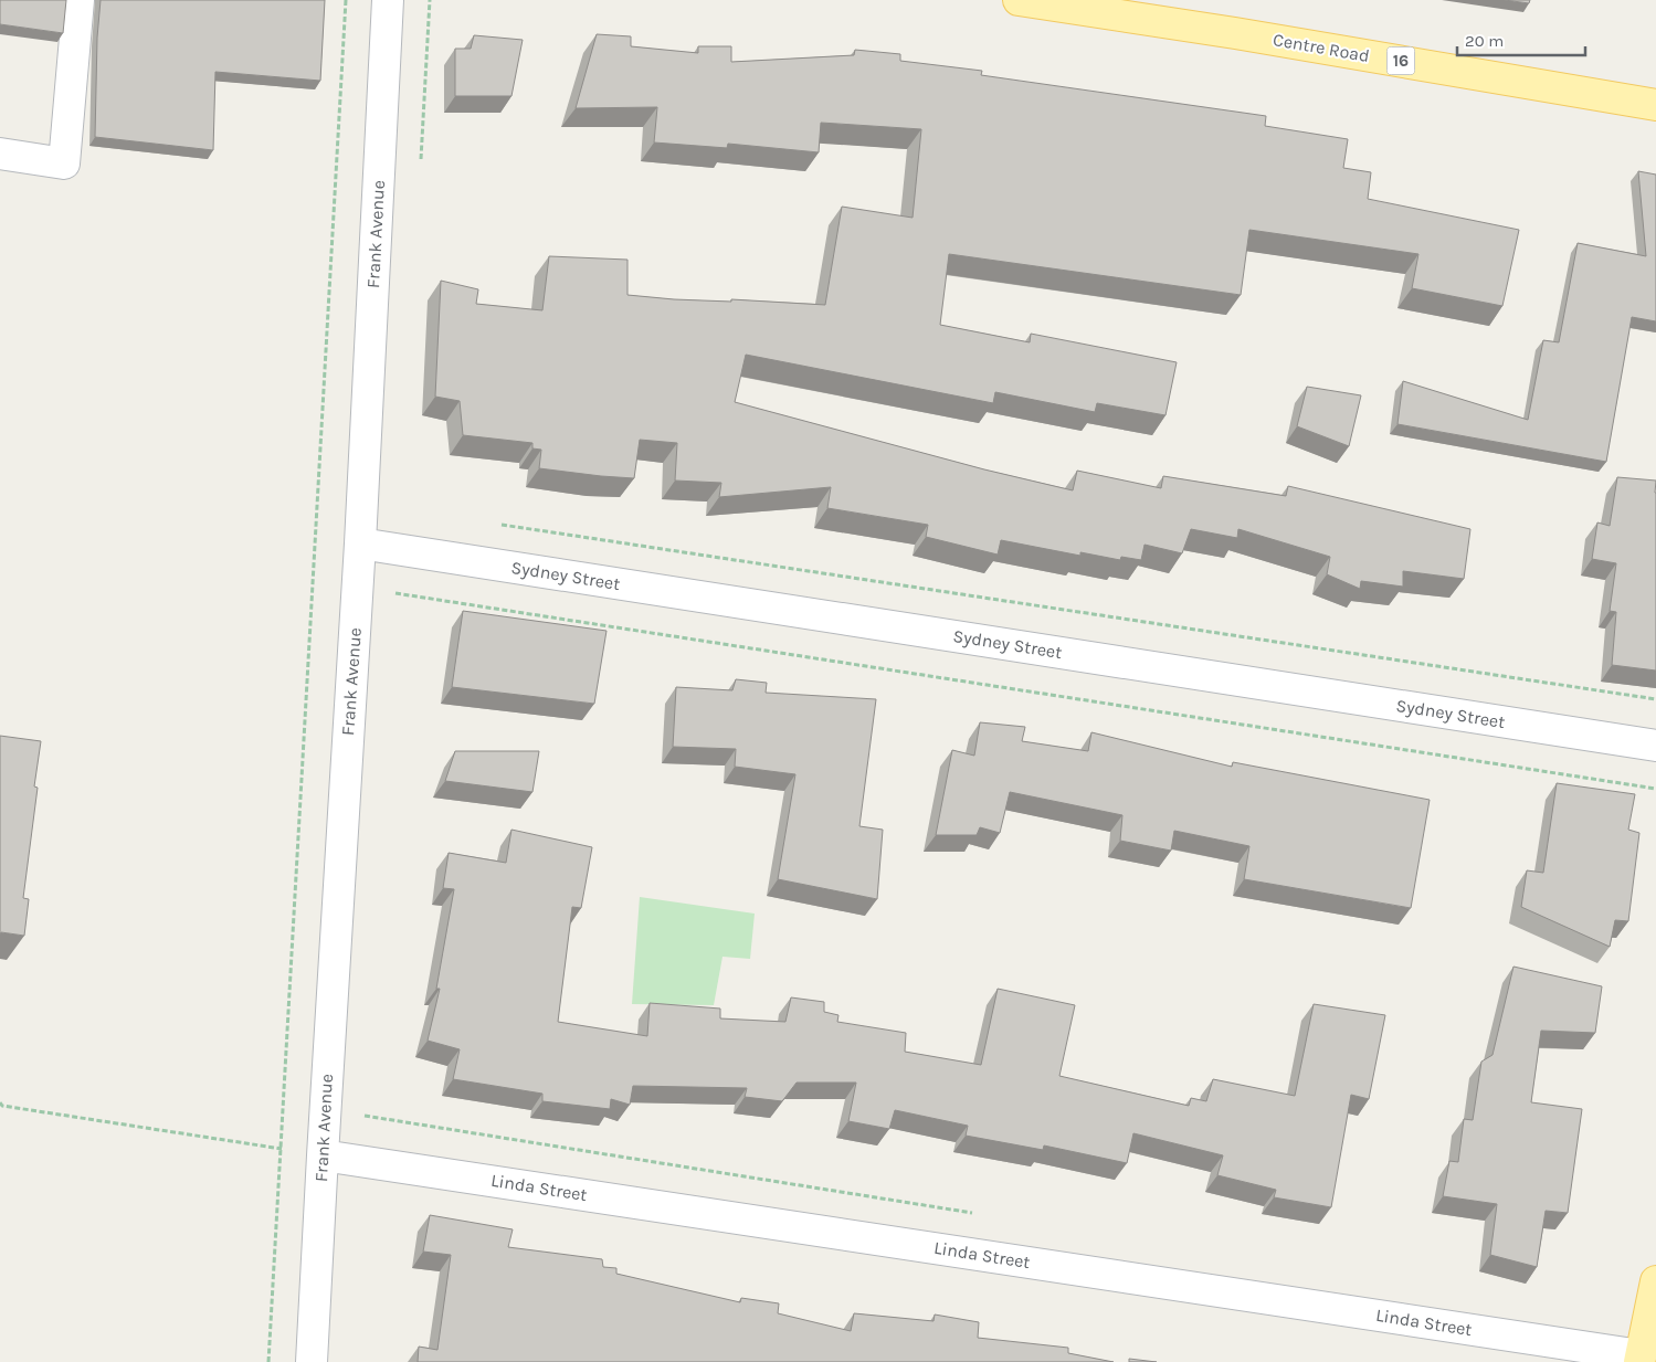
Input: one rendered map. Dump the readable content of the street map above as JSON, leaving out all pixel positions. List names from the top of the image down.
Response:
{
  "streets": {
    "main road": ["Centre Road", "16"],
    "street": ["Frank Avenue", "Sydney Street", "Linda Street"]
  },
  "crossings": [
    ["Frank Avenue", "Sydney Street"],
    ["Frank Avenue", "Linda Street"]
  ],
  "scale_bar": "20 m"
}
